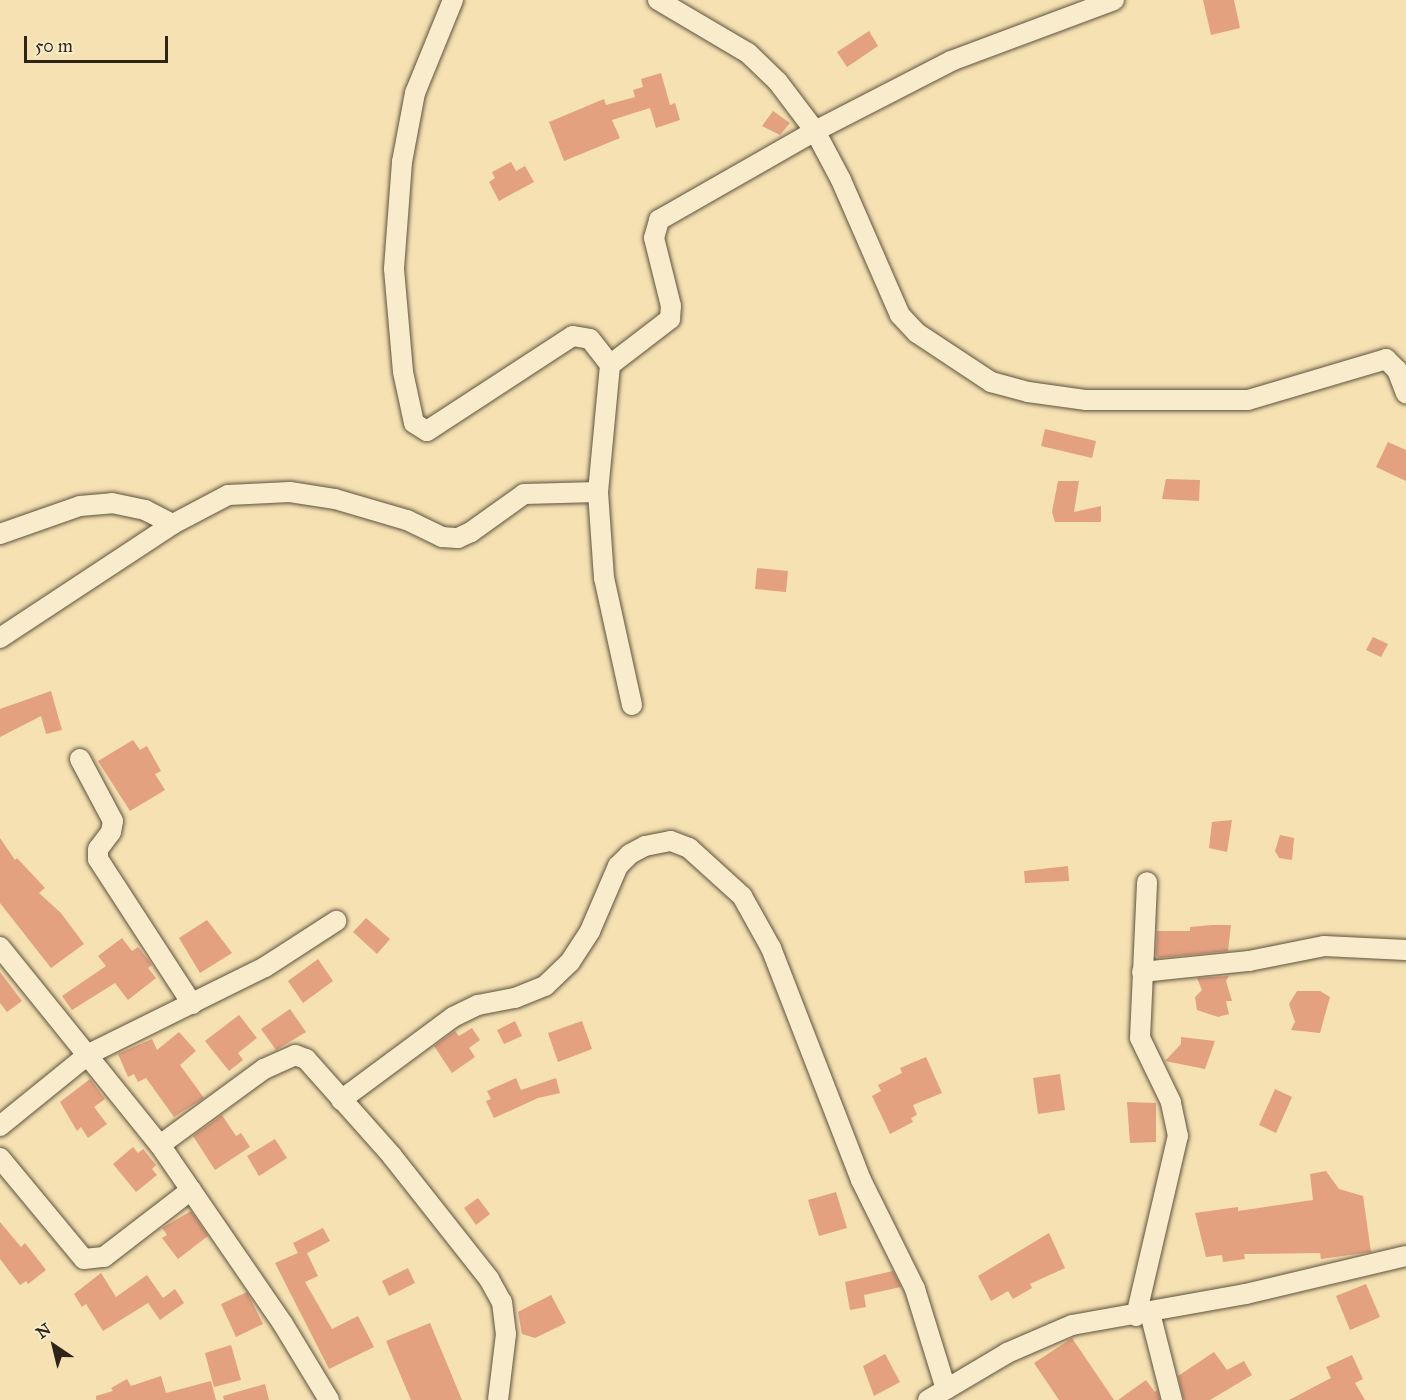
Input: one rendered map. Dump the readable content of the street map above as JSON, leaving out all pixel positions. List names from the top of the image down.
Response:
{
  "scale_bar": "50 m",
  "north": "top left"
}
